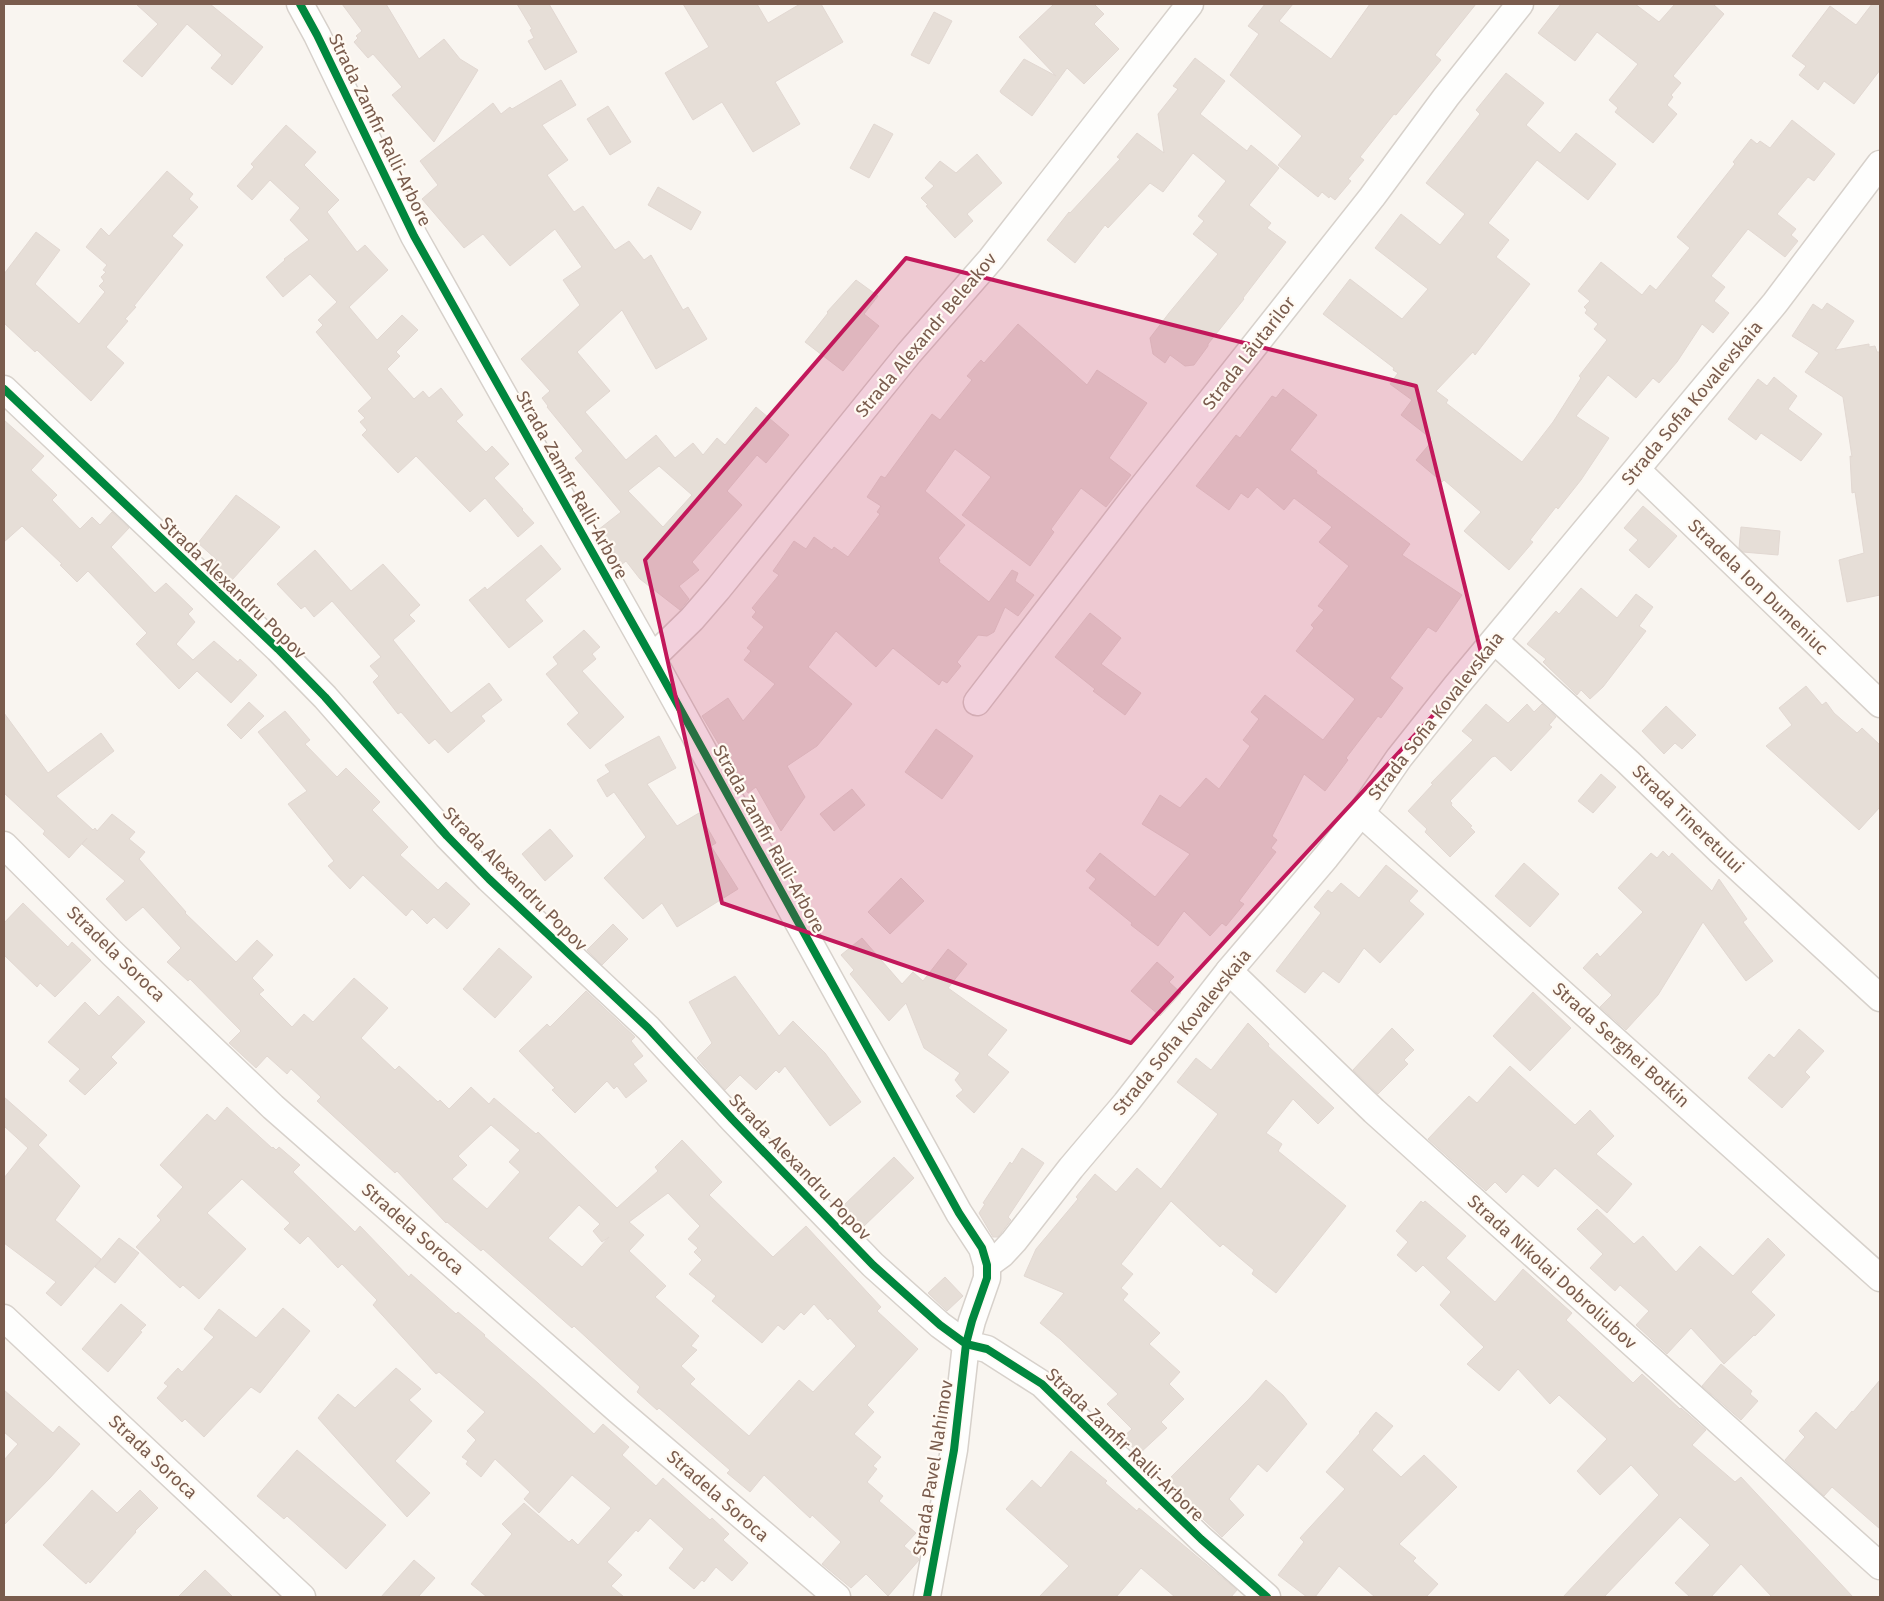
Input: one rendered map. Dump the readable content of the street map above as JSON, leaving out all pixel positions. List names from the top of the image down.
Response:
{
  "streets": {
    "street": [
      "Strada Zamfir Ralli-Arbore",
      "Strada Alexandr Beleakov",
      "Strada Lăutarilor",
      "Strada Sofia Kovalevskaia",
      "Stradela Ion Dumeniuc",
      "Strada Alexandru Popov",
      "Strada Tineretului",
      "Stradela Sorocа",
      "Strada Serghei Botkin",
      "Strada Nikolai Dobroliubov",
      "Strada Soroca",
      "Strada Pavel Nahimov"
    ]
  },
  "crossings": [
    ["Strada Zamfir Ralli-Arbore", "Strada Alexandr Beleakov"],
    ["Strada Zamfir Ralli-Arbore", "Strada Sofia Kovalevskaia"],
    ["Strada Zamfir Ralli-Arbore", "Strada Alexandru Popov"],
    ["Strada Zamfir Ralli-Arbore", "Strada Pavel Nahimov"],
    ["Strada Sofia Kovalevskaia", "Stradela Ion Dumeniuc"],
    ["Strada Sofia Kovalevskaia", "Strada Tineretului"],
    ["Strada Sofia Kovalevskaia", "Strada Serghei Botkin"],
    ["Strada Sofia Kovalevskaia", "Strada Nikolai Dobroliubov"],
    ["Strada Alexandru Popov", "Strada Pavel Nahimov"]
  ]
}
